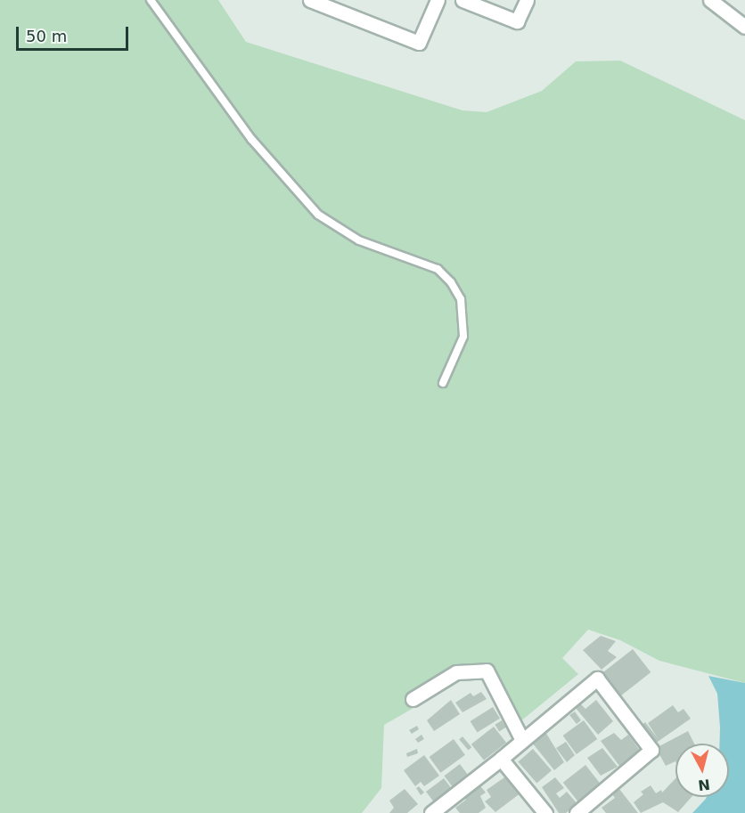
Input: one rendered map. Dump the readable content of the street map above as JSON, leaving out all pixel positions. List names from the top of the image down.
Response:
{
  "scale_bar": "50 m",
  "north": "bottom"
}
